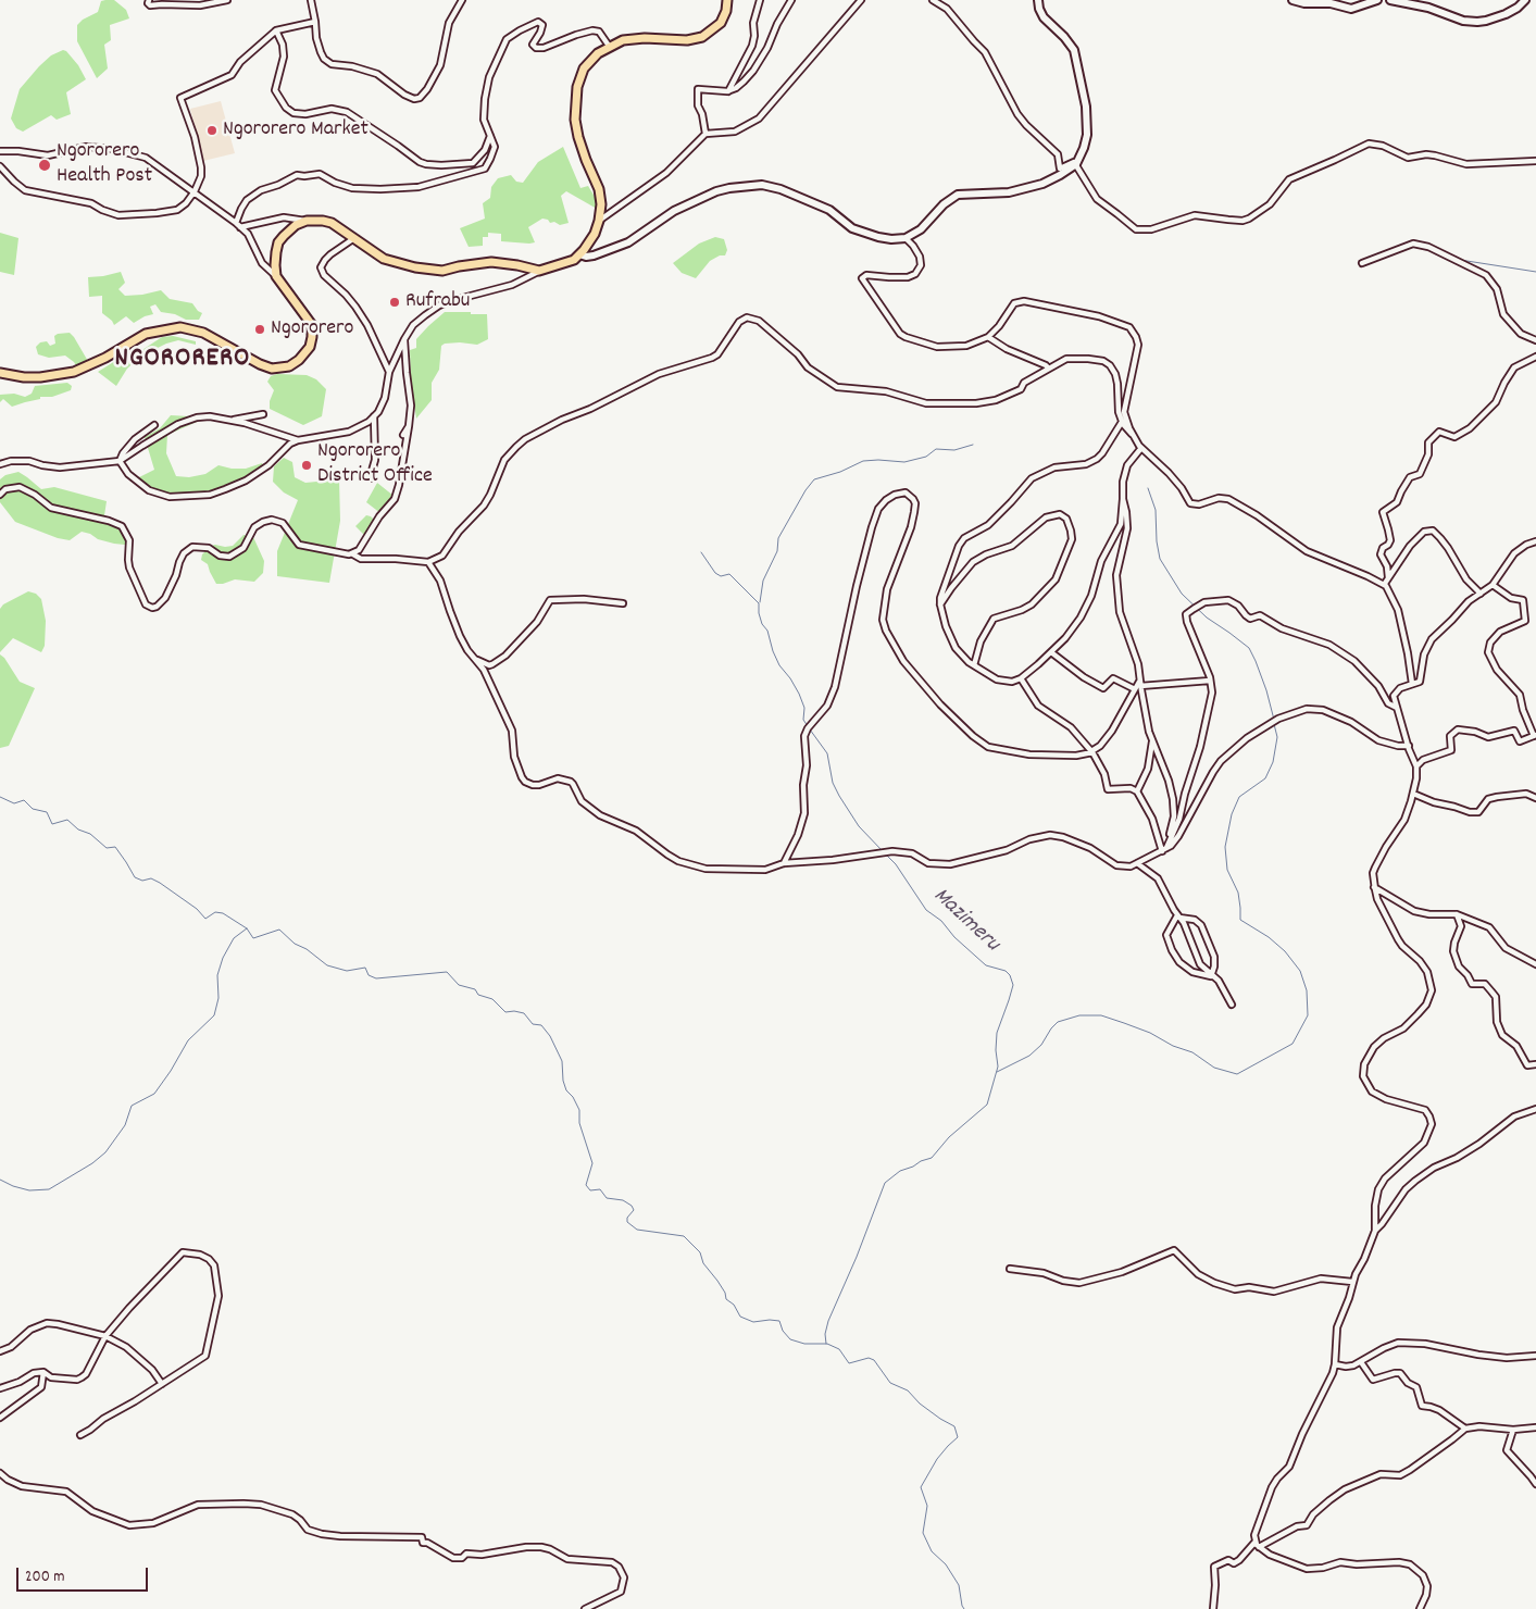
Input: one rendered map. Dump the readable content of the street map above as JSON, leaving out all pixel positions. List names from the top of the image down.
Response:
{
  "districts": ["NGORORERO"],
  "water": ["Mazimeru"],
  "places": [
    "Ngororero Market",
    "Ngororero Health Post",
    "Rufrabu",
    "Ngororero",
    "Ngororero District Office"
  ],
  "scale_bar": "200 m"
}
